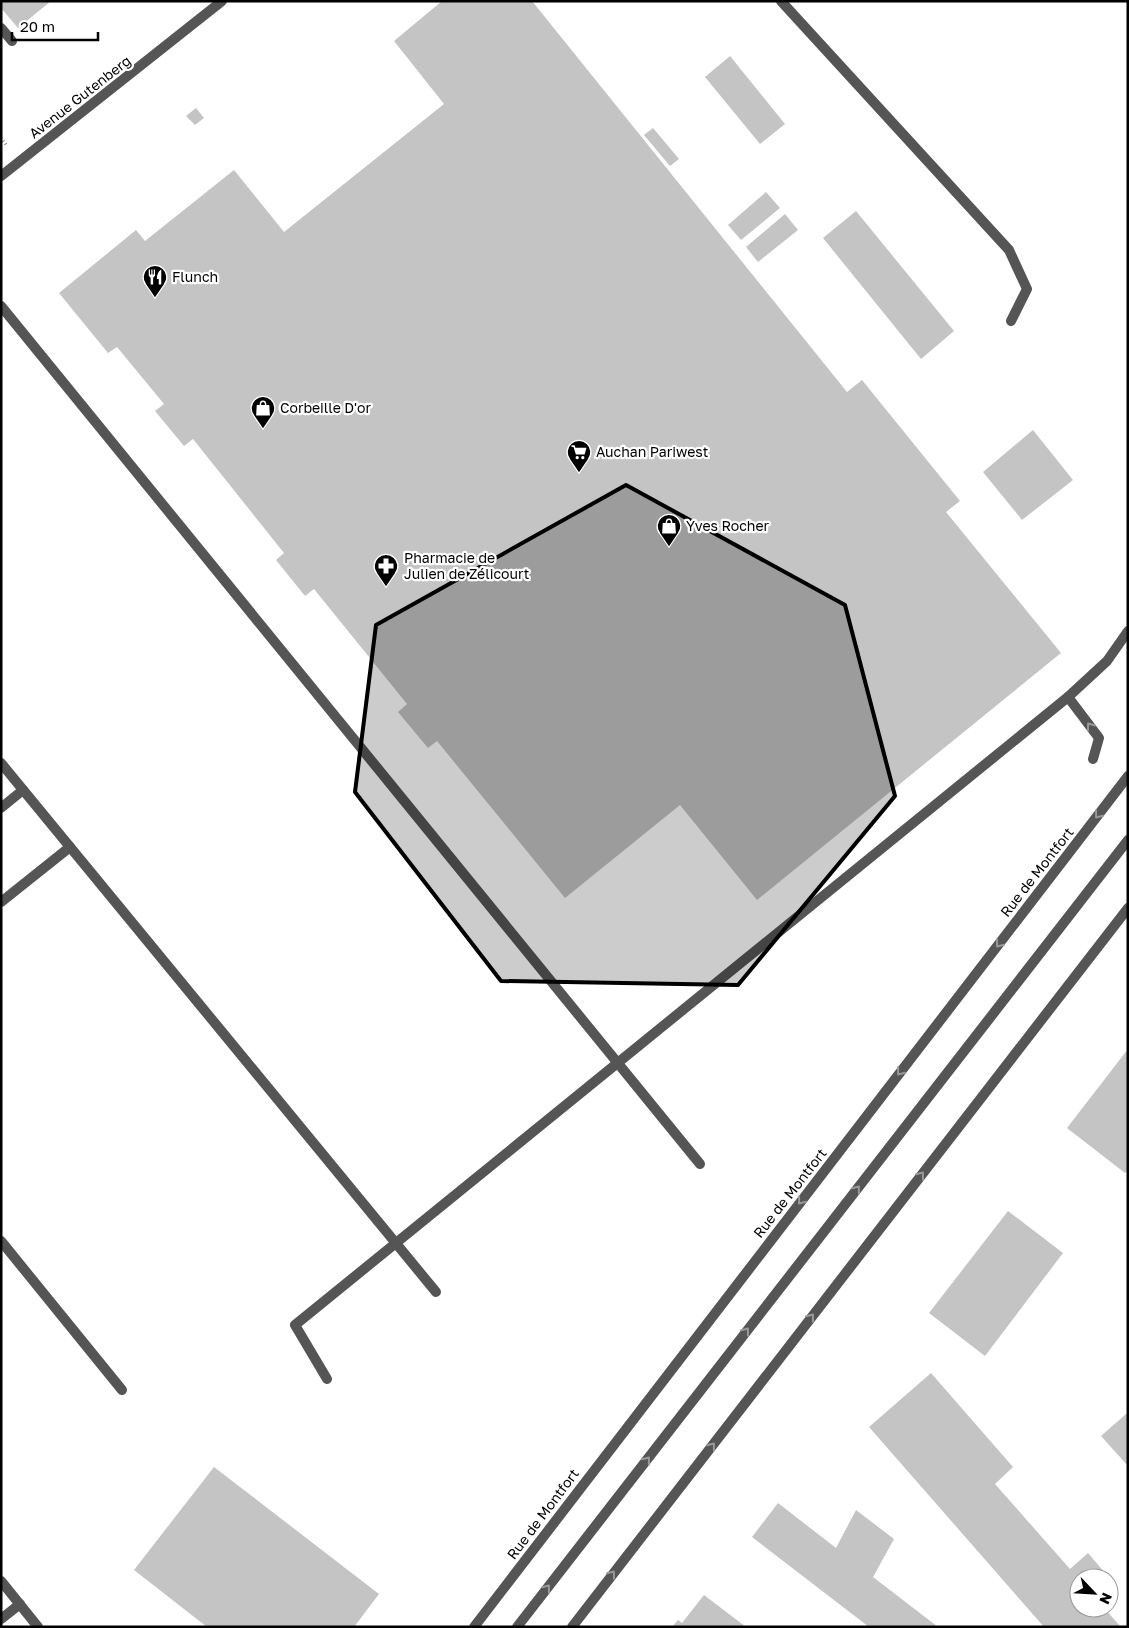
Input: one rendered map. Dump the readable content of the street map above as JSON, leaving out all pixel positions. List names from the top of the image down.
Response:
{
  "streets": {
    "street": ["Avenue Gutenberg", "Rue de Montfort"]
  },
  "places": {
    "restaurant": ["Flunch"],
    "shop": ["Corbeille D'or", "Yves Rocher"],
    "supermarket": ["Auchan Pariwest"],
    "pharmacy": ["Pharmacie de Julien de Zélicourt"]
  },
  "scale_bar": "20 m",
  "north": "bottom right"
}
